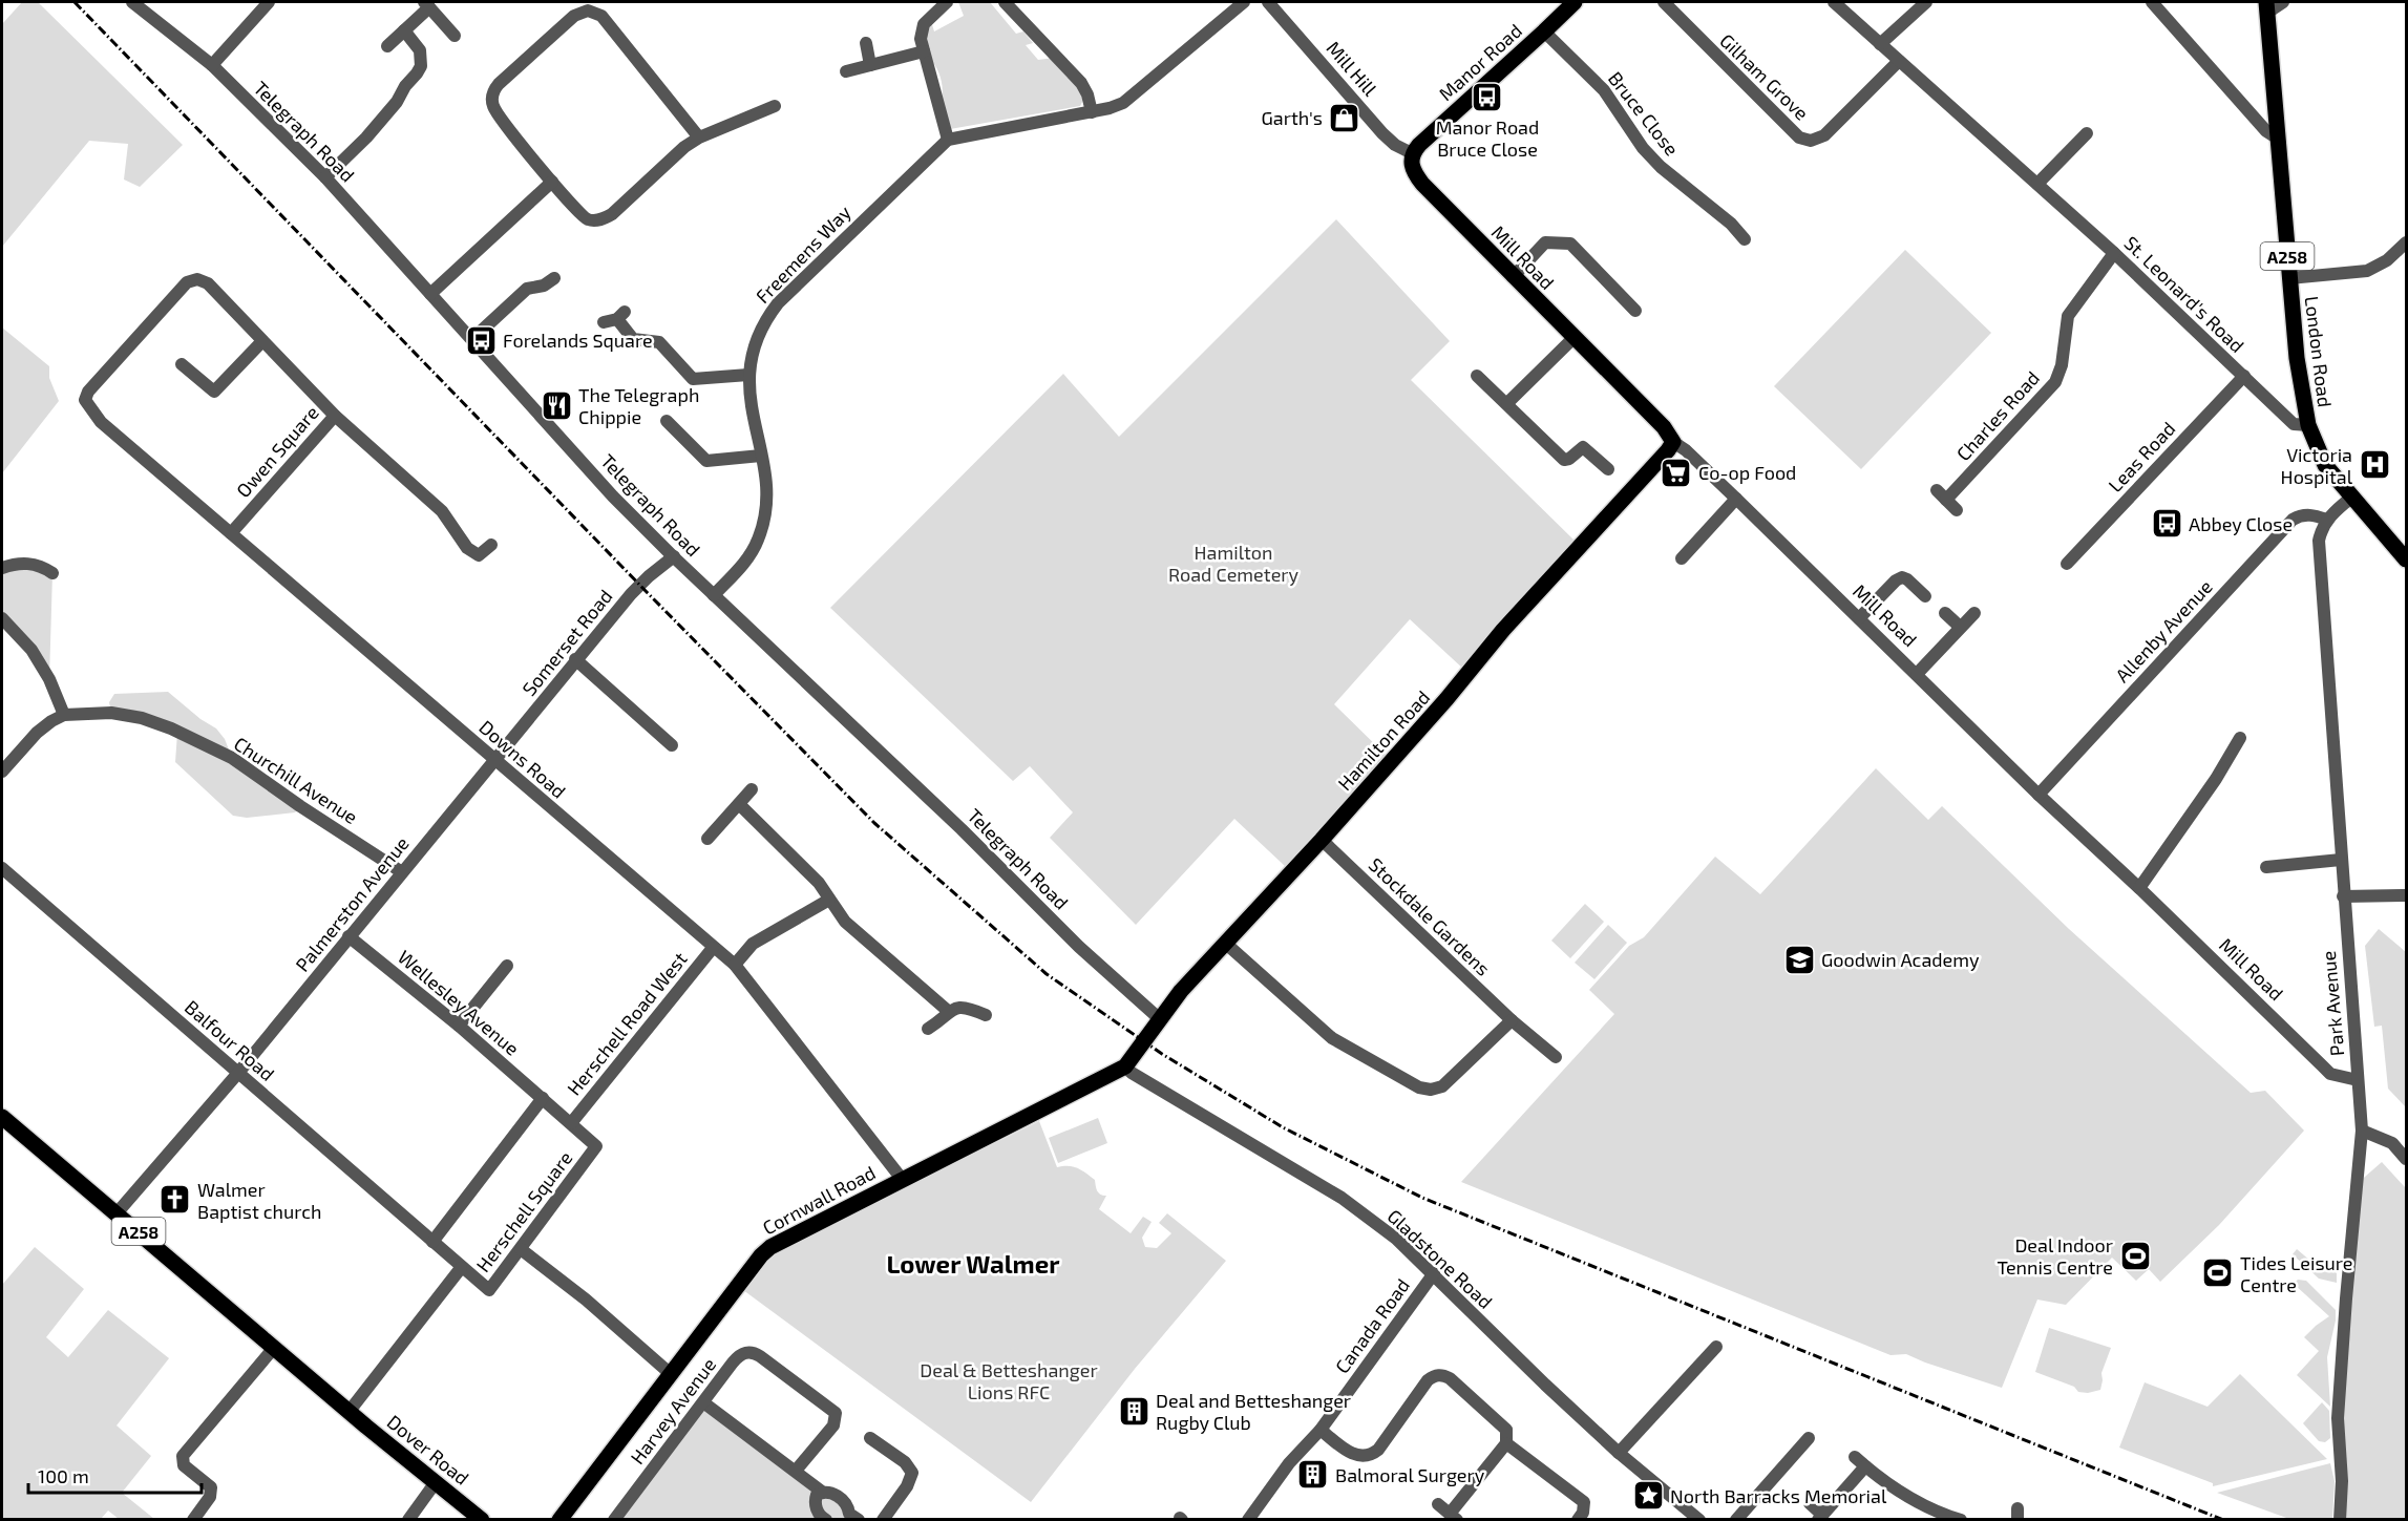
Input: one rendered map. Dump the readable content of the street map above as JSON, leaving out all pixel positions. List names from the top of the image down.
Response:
{
  "streets": {
    "main road": [
      "Manor Road",
      "A258",
      "Mill Road",
      "London Road",
      "Hamilton Road",
      "Cornwall Road",
      "Dover Road"
    ],
    "street": [
      "Mill Hill",
      "Gilham Grove",
      "Bruce Close",
      "Telegraph Road",
      "Freemens Way",
      "St. Leonard's Road",
      "Charles Road",
      "Owen Square",
      "Leas Road",
      "Allenby Avenue",
      "Somerset Road",
      "Downs Road",
      "Churchill Avenue",
      "Palmerston Avenue",
      "Stockdale Gardens",
      "Wellesley Avenue",
      "Park Avenue",
      "Herschell Road West",
      "Balfour Road",
      "Herschell Square",
      "Gladstone Road",
      "Canada Road",
      "Harvey Avenue"
    ]
  },
  "crossings": [
    ["Manor Road", "Mill Hill"],
    ["Manor Road", "Bruce Close"],
    ["Manor Road", "Mill Road"],
    ["Mill Hill", "Mill Road"],
    ["Gilham Grove", "St. Leonard's Road"],
    ["Telegraph Road", "Freemens Way"],
    ["Telegraph Road", "Somerset Road"],
    ["Telegraph Road", "Hamilton Road"],
    ["A258", "Palmerston Avenue"],
    ["A258", "Dover Road"],
    ["Mill Road", "Allenby Avenue"],
    ["Mill Road", "Hamilton Road"],
    ["Mill Road", "Park Avenue"],
    ["St. Leonard's Road", "London Road"],
    ["St. Leonard's Road", "Charles Road"],
    ["St. Leonard's Road", "Leas Road"],
    ["Owen Square", "Downs Road"],
    ["Allenby Avenue", "Park Avenue"],
    ["Somerset Road", "Downs Road"],
    ["Somerset Road", "Palmerston Avenue"],
    ["Hamilton Road", "Stockdale Gardens"],
    ["Hamilton Road", "Cornwall Road"],
    ["Hamilton Road", "Gladstone Road"],
    ["Downs Road", "Palmerston Avenue"],
    ["Downs Road", "Herschell Road West"],
    ["Downs Road", "Cornwall Road"],
    ["Churchill Avenue", "Palmerston Avenue"],
    ["Palmerston Avenue", "Wellesley Avenue"],
    ["Palmerston Avenue", "Balfour Road"],
    ["Wellesley Avenue", "Herschell Square"],
    ["Herschell Road West", "Herschell Square"],
    ["Balfour Road", "Herschell Square"],
    ["Cornwall Road", "Gladstone Road"],
    ["Gladstone Road", "Canada Road"]
  ],
  "districts": ["Lower Walmer"],
  "parks": ["Hamilton Road Cemetery", "Deal & Betteshanger Lions RFC"],
  "places": {
    "bus stop": ["Manor Road Bruce Close", "Forelands Square", "Abbey Close"],
    "shop": ["Garth's"],
    "restaurant": ["The Telegraph Chippie"],
    "hospital": ["Victoria Hospital"],
    "supermarket": ["Co-op Food"],
    "school or university": ["Goodwin Academy"],
    "church": ["Walmer Baptist church"],
    "sports": ["Deal Indoor Tennis Centre", "Tides Leisure Centre"],
    "building": ["Deal and Betteshanger Rugby Club", "Balmoral Surgery"],
    "place": ["North Barracks Memorial"]
  },
  "scale_bar": "100 m"
}
